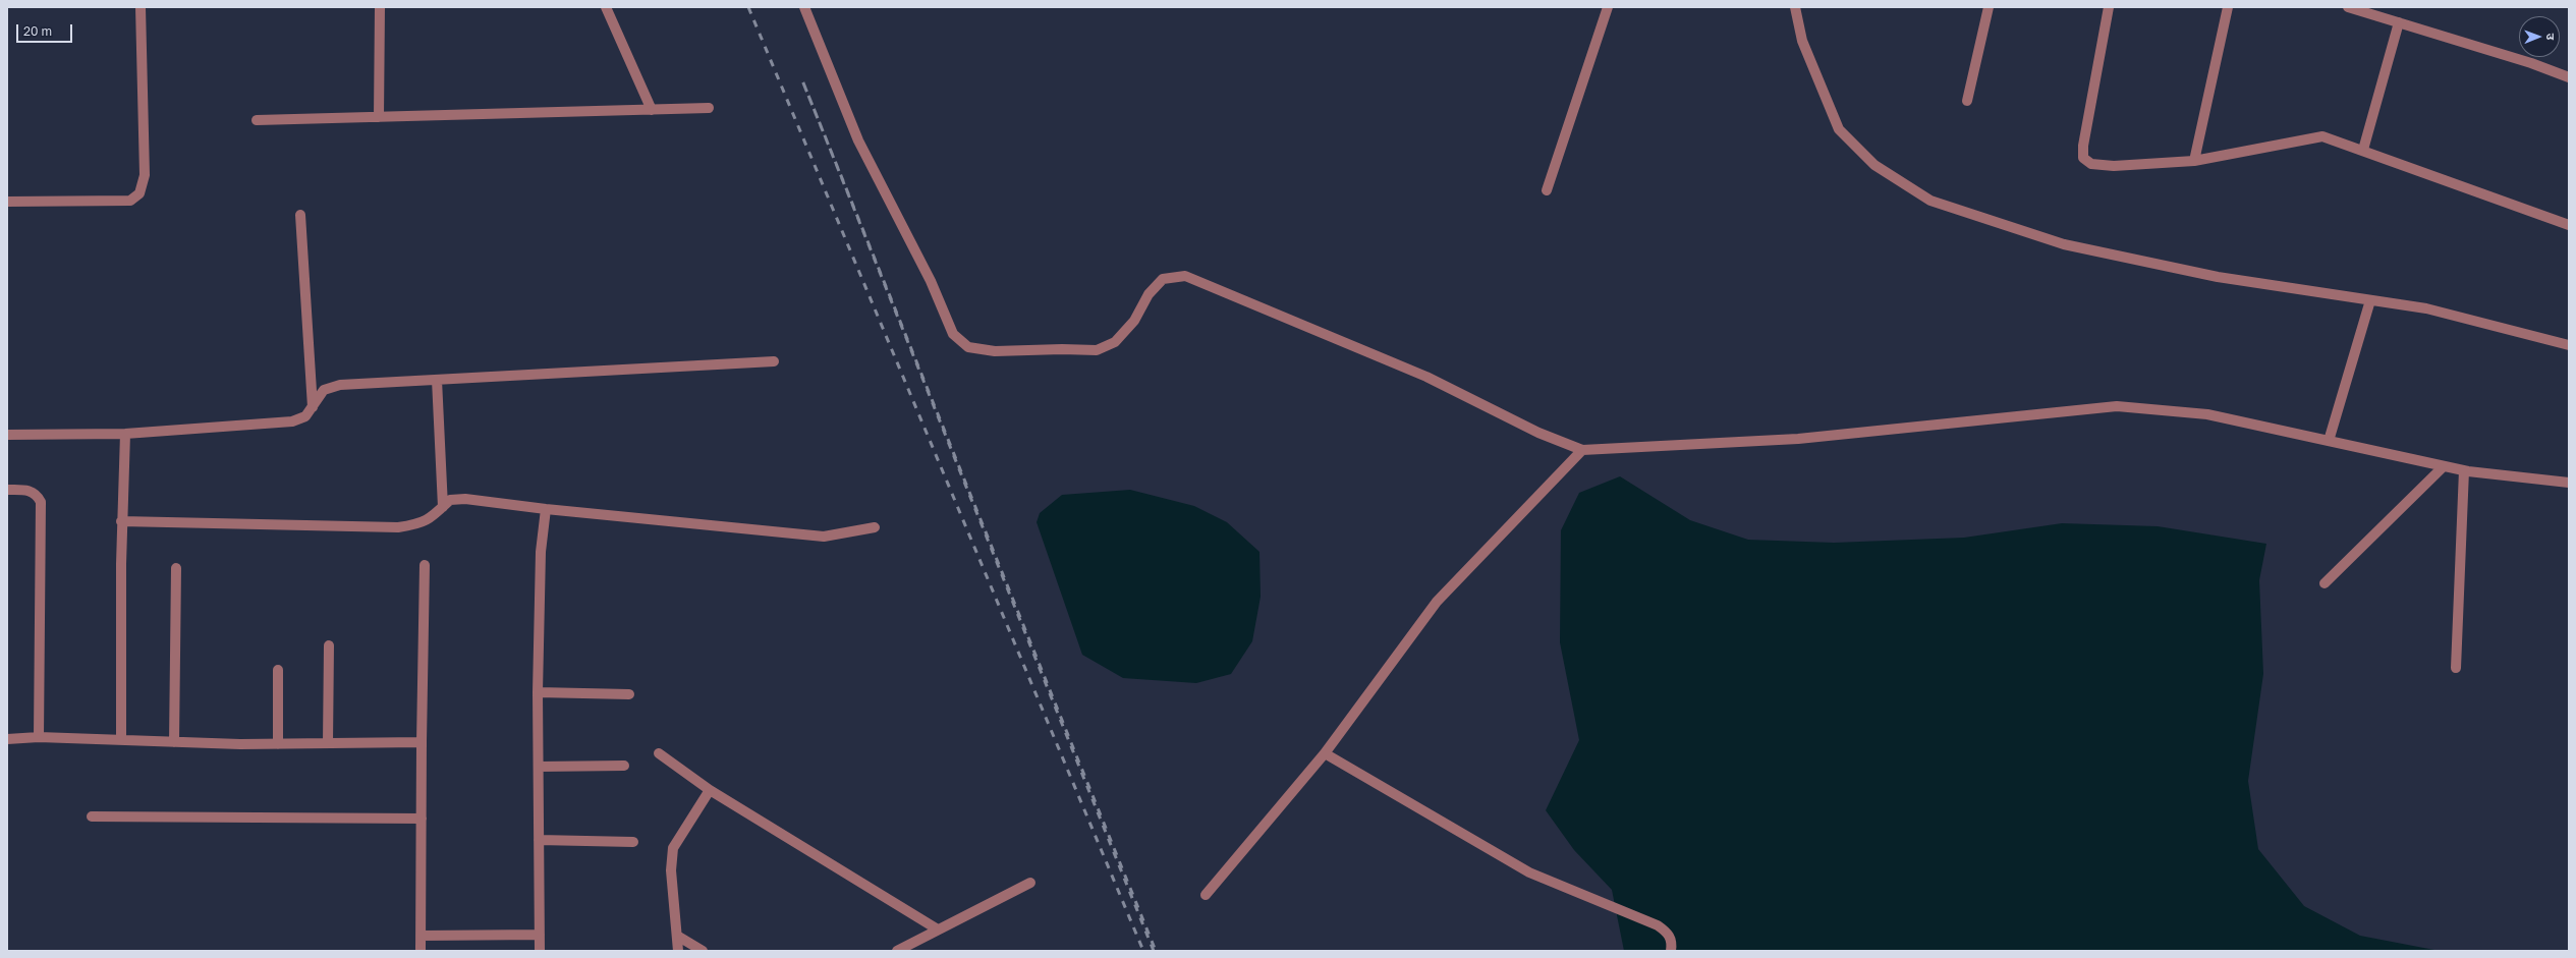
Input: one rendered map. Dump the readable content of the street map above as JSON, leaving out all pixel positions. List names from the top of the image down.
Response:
{
  "scale_bar": "20 m",
  "north": "right"
}
